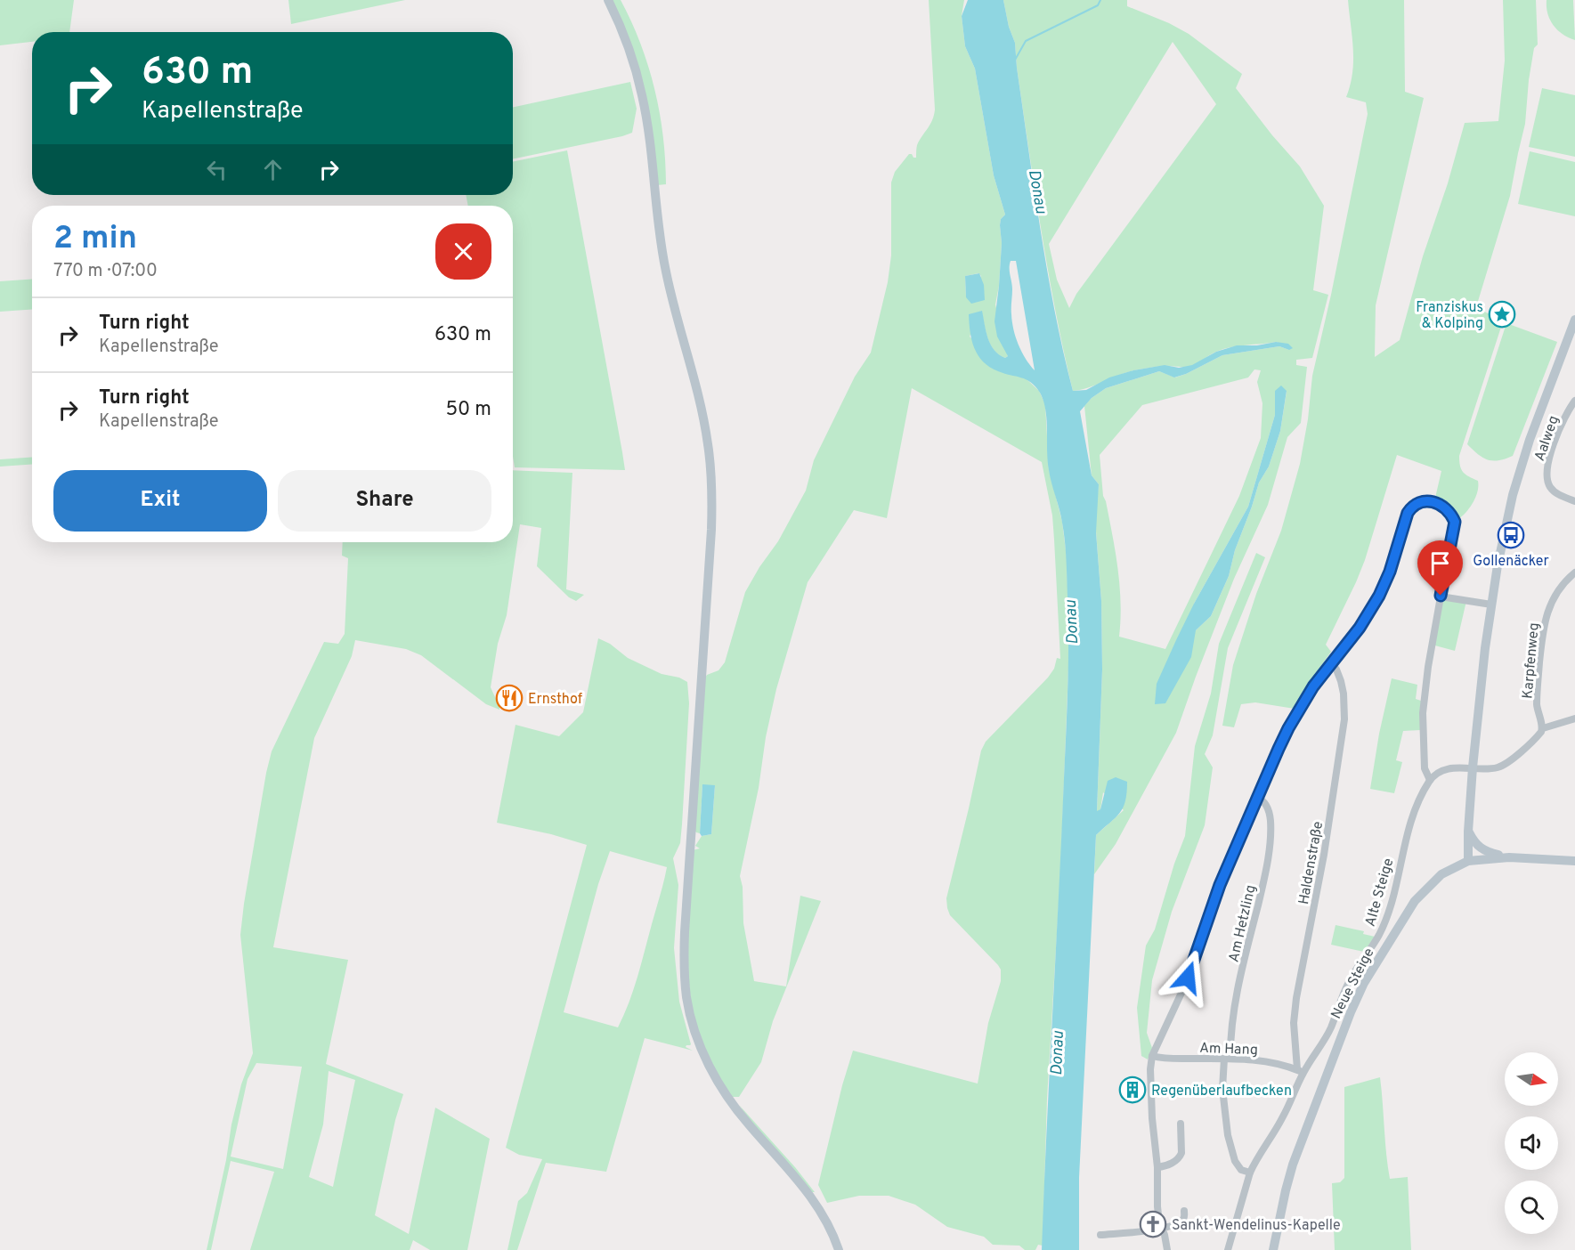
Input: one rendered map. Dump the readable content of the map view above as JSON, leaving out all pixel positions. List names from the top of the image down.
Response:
{
  "streets": {
    "street": [
      "Aalweg",
      "Karpfenweg",
      "Haldenstraße",
      "Alte Steige",
      "Am Hetzling",
      "Neue Steige",
      "Am Hang"
    ]
  },
  "crossings": [
    ["Haldenstraße", "Alte Steige"],
    ["Haldenstraße", "Am Hang"],
    ["Alte Steige", "Am Hetzling"],
    ["Alte Steige", "Am Hang"],
    ["Am Hetzling", "Am Hang"]
  ],
  "water": ["Donau"],
  "places": {
    "place": ["Franziskus & Kolping"],
    "bus stop": ["Gollenäcker"],
    "restaurant": ["Ernsthof"],
    "building": ["Regenüberlaufbecken"],
    "church": ["Sankt-Wendelinus-Kapelle"]
  },
  "north": "right",
  "page": {
    "turn": ["630 m", "Kapellenstraße"],
    "heading": ["2 min", "770 m · 07:00"],
    "list": [
      {
        "name": "Turn right",
        "note": "Kapellenstraße",
        "value": "630 m"
      },
      {
        "name": "Turn right",
        "note": "Kapellenstraße",
        "value": "50 m"
      }
    ],
    "buttons": ["Exit", "Share"]
  }
}
